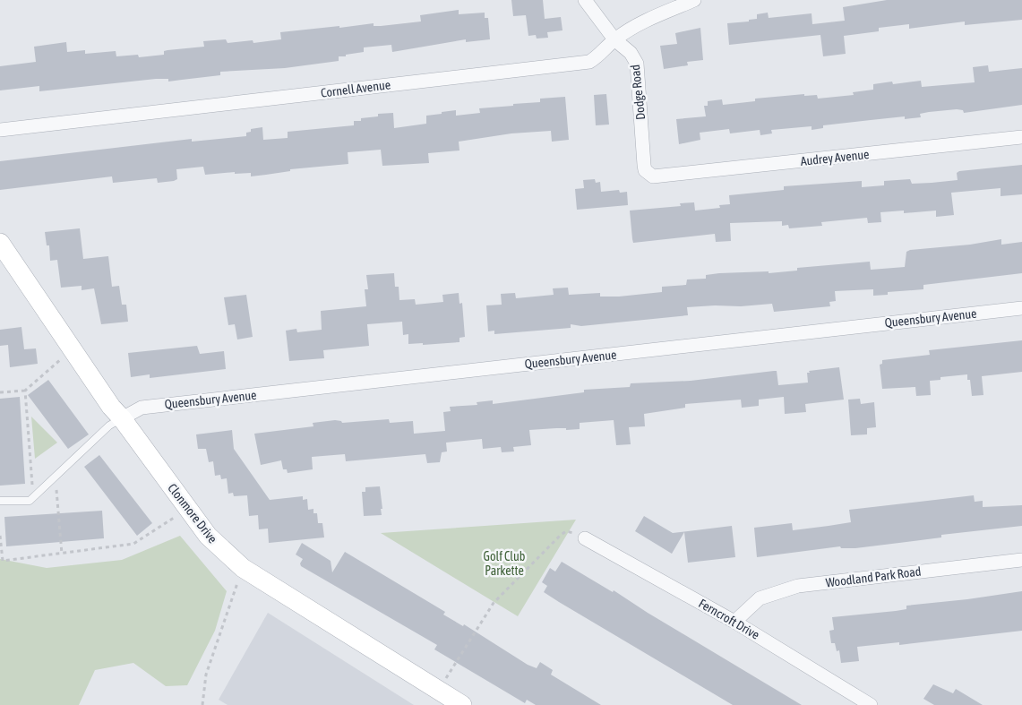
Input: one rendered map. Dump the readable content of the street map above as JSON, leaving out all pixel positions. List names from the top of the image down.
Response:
{
  "streets": {
    "street": [
      "Cornell Avenue",
      "Dodge Road",
      "Audrey Avenue",
      "Queensbury Avenue",
      "Clonmore Drive",
      "Woodland Park Road",
      "Ferncroft Drive"
    ]
  },
  "crossings": [
    ["Cornell Avenue", "Dodge Road"],
    ["Dodge Road", "Audrey Avenue"],
    ["Queensbury Avenue", "Clonmore Drive"],
    ["Woodland Park Road", "Ferncroft Drive"]
  ],
  "parks": ["Golf Club Parkette"]
}
